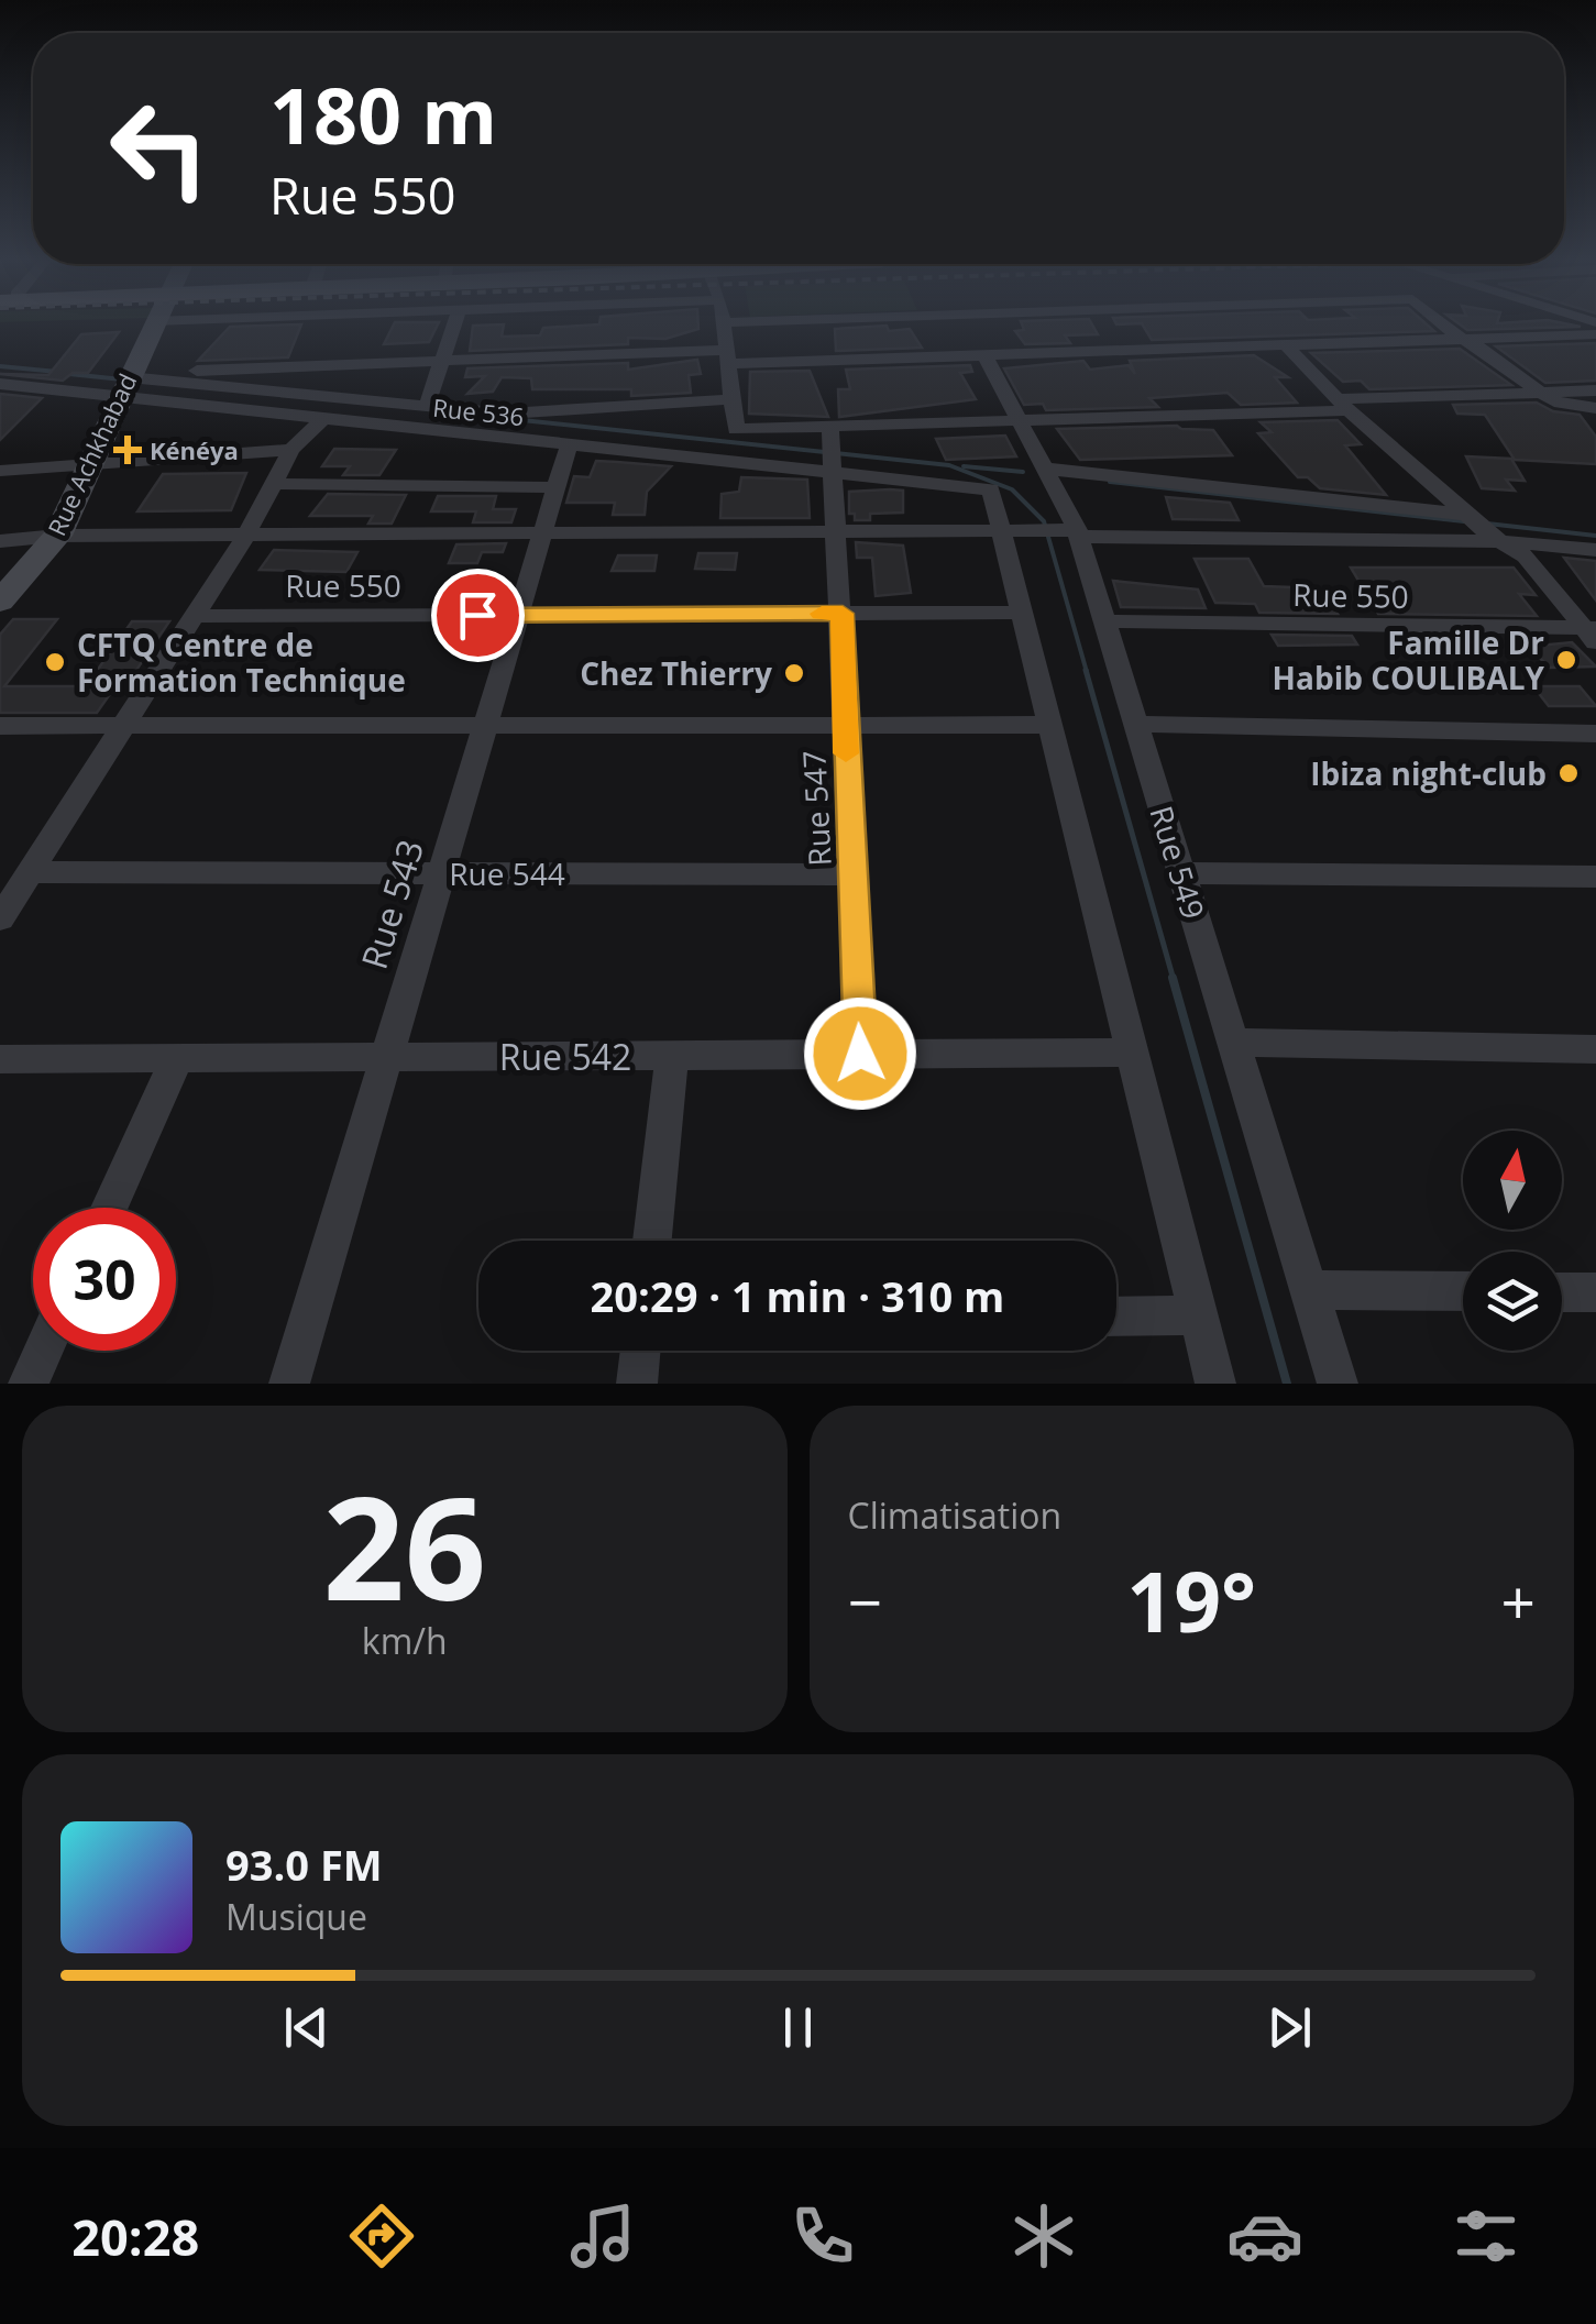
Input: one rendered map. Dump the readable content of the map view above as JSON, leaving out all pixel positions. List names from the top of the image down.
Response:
{
  "streets": {
    "street": [
      "Rue 536",
      "Rue Achkhabad",
      "Rue 550",
      "Rue 547",
      "Rue 549",
      "Rue 544",
      "Rue 543",
      "Rue 542"
    ]
  },
  "crossings": [
    ["Rue 536", "Rue Achkhabad"],
    ["Rue 536", "Rue 547"],
    ["Rue 536", "Rue 543"],
    ["Rue 550", "Rue 547"],
    ["Rue 550", "Rue 549"],
    ["Rue 550", "Rue 543"],
    ["Rue 547", "Rue 544"],
    ["Rue 547", "Rue 542"],
    ["Rue 544", "Rue 543"],
    ["Rue 543", "Rue 542"]
  ],
  "places": {
    "health": ["Kénéya"],
    "other": [
      "Famille Dr Habib COULIBALY",
      "CFTQ Centre de Formation Technique",
      "Chez Thierry",
      "Ibiza night-club"
    ]
  },
  "north": "top",
  "page": {
    "turn": ["180 m", "Rue 550"],
    "limit": "30",
    "trip": "20:29 · 1 min · 310 m",
    "tile": [
      ["26", "km/h"],
      "Climatisation"
    ],
    "heat": ["−", "19°", "+"],
    "song": ["93.0 FM", "Musique"],
    "tabs": "20:28"
  }
}
